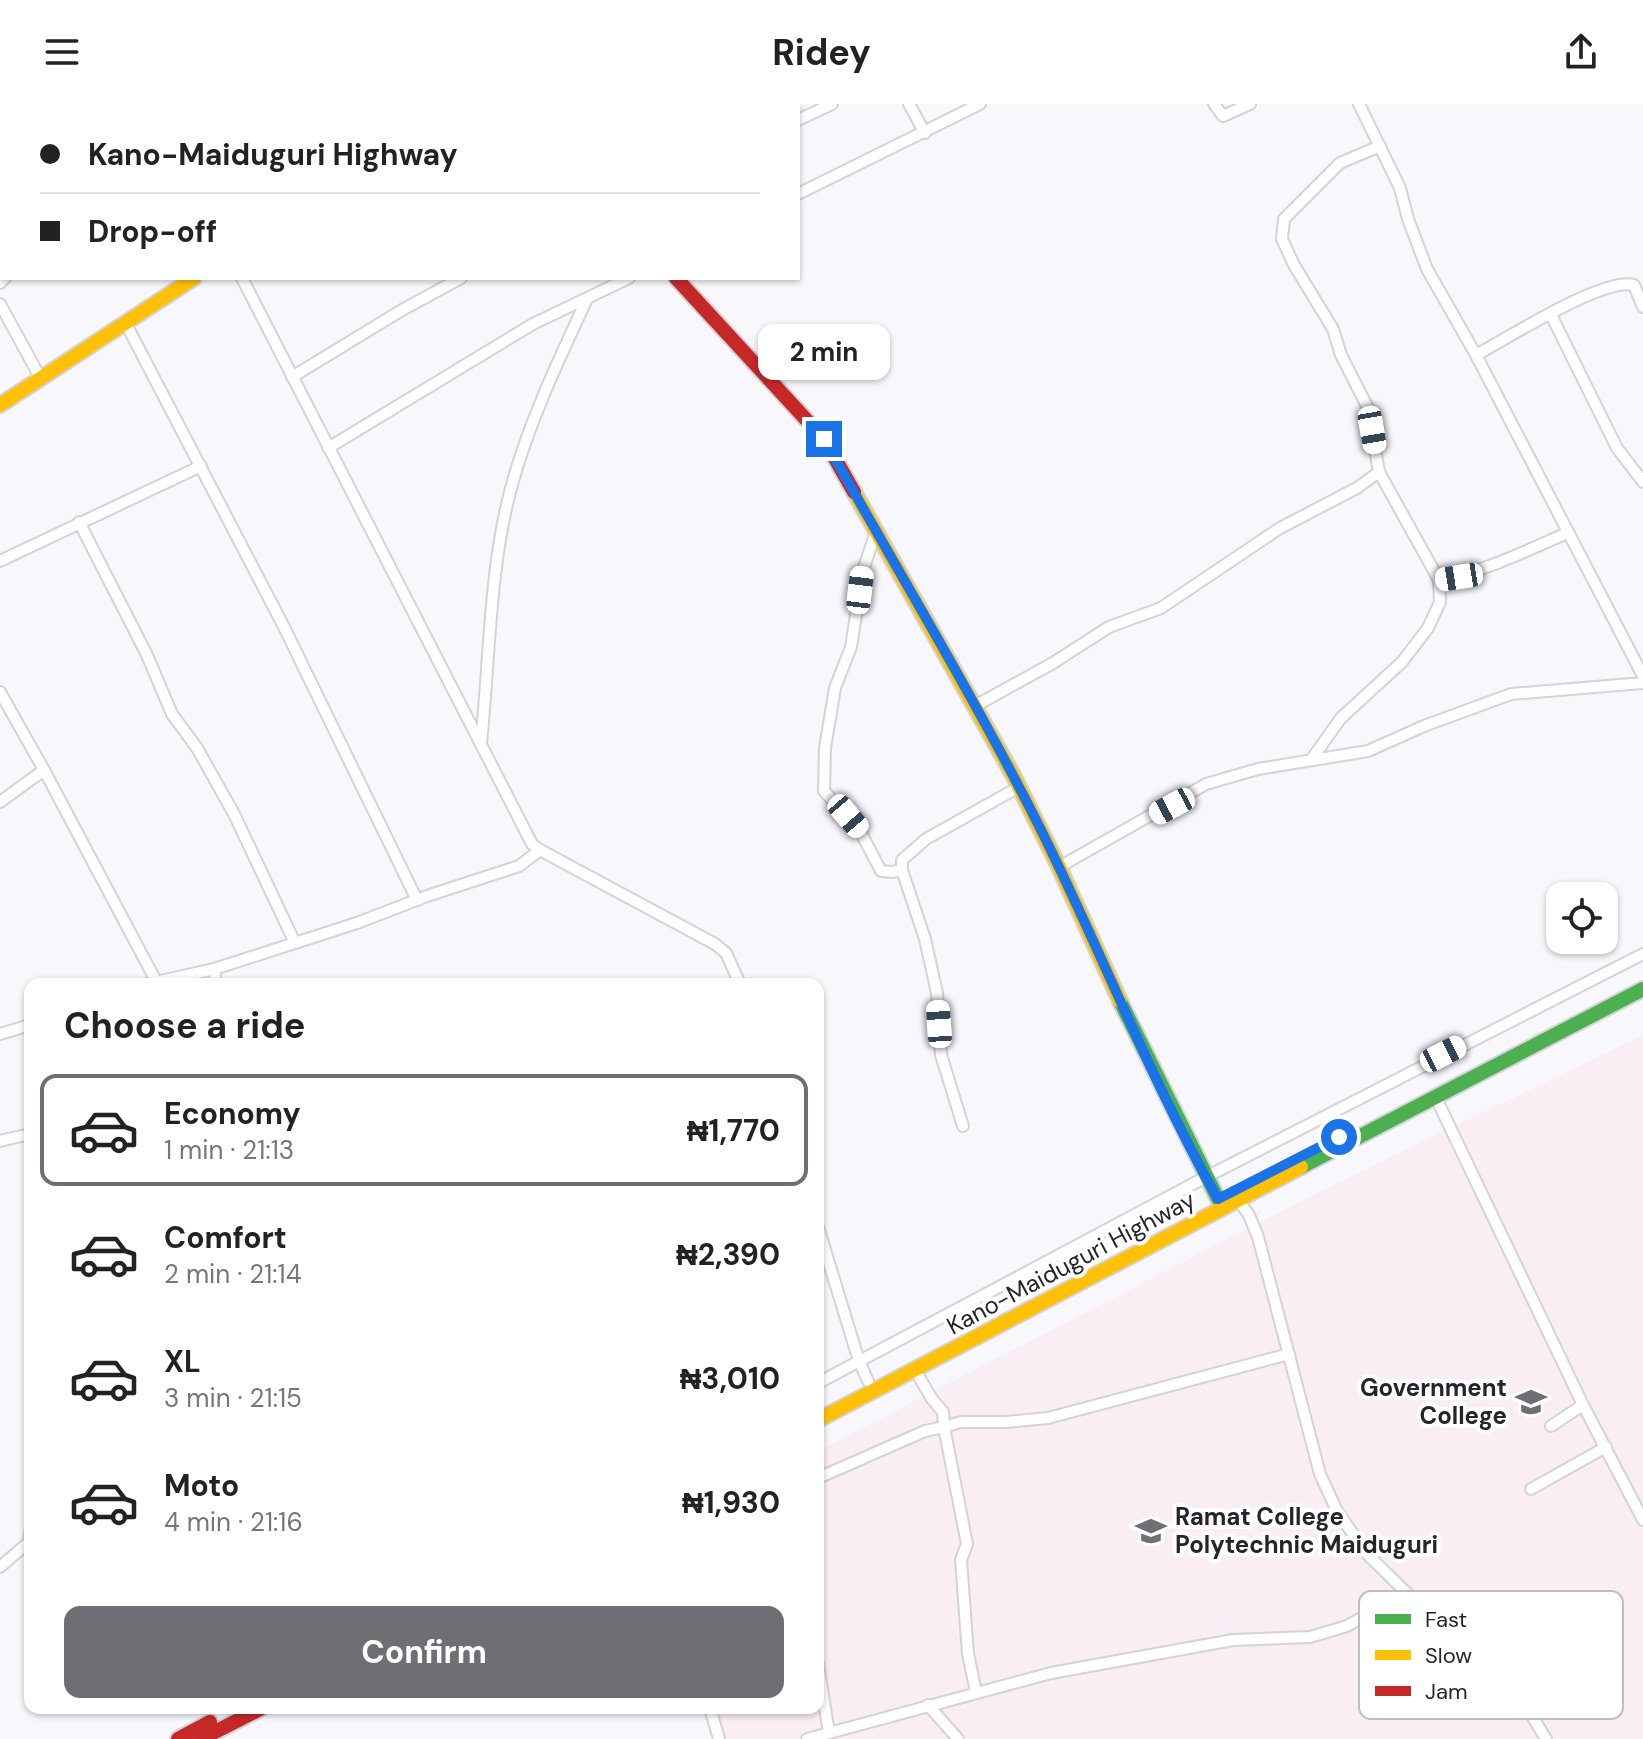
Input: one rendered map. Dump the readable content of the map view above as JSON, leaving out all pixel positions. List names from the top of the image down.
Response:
{
  "streets": {
    "main road": ["Kano-Maiduguri Highway"]
  },
  "places": {
    "school or university": ["Government College", "Ramat College Polytechnic Maiduguri"]
  },
  "legend": ["Fast", "Slow", "Jam"],
  "page": {
    "header": "Ridey",
    "banner": ["Kano-Maiduguri Highway", "Drop-off"],
    "bubble": "2 min",
    "heading": "Choose a ride",
    "list": [
      {
        "name": "Economy",
        "note": "1 min · 21:13",
        "value": "₦1,770"
      },
      {
        "name": "Comfort",
        "note": "2 min · 21:14",
        "value": "₦2,390"
      },
      {
        "name": "XL",
        "note": "3 min · 21:15",
        "value": "₦3,010"
      },
      {
        "name": "Moto",
        "note": "4 min · 21:16",
        "value": "₦1,930"
      }
    ],
    "buttons": "Confirm"
  }
}
